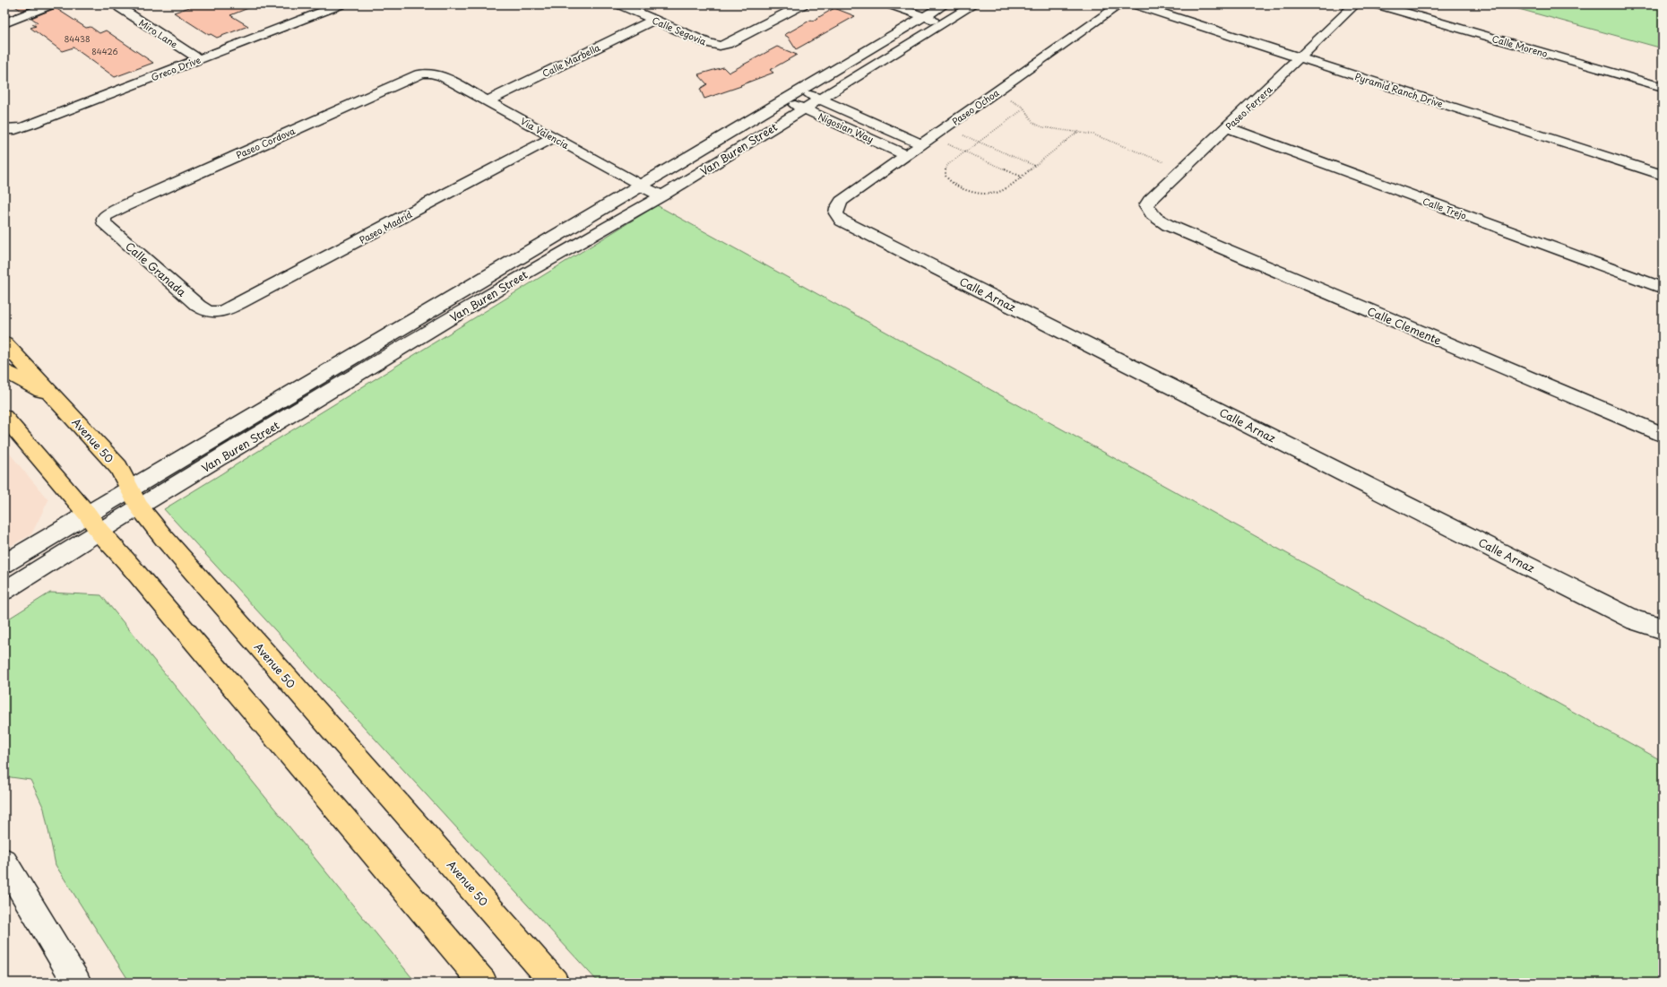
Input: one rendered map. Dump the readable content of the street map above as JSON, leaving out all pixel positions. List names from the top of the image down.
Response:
{
  "streets": {
    "main road": ["Avenue 50"],
    "street": [
      "Calle Segovia",
      "Miro Lane",
      "Calle Moreno",
      "Calle Marbella",
      "Greco Drive",
      "Pyramid Ranch Drive",
      "Paseo Ochoa",
      "Paseo Ferrera",
      "Nigosian Way",
      "Via Valencia",
      "Paseo Cordova",
      "Van Buren Street",
      "Calle Trejo",
      "Paseo Madrid",
      "Calle Granada",
      "Calle Arnaz",
      "Calle Clemente"
    ]
  },
  "crossings": [
    ["Calle Segovia", "Calle Marbella"],
    ["Miro Lane", "Greco Drive"],
    ["Calle Marbella", "Via Valencia"],
    ["Pyramid Ranch Drive", "Paseo Ferrera"],
    ["Paseo Ochoa", "Nigosian Way"],
    ["Paseo Ochoa", "Calle Arnaz"],
    ["Paseo Ferrera", "Calle Trejo"],
    ["Paseo Ferrera", "Calle Clemente"],
    ["Nigosian Way", "Van Buren Street"],
    ["Via Valencia", "Paseo Cordova"],
    ["Via Valencia", "Van Buren Street"],
    ["Via Valencia", "Paseo Madrid"],
    ["Paseo Cordova", "Calle Granada"],
    ["Van Buren Street", "Avenue 50"],
    ["Paseo Madrid", "Calle Granada"]
  ],
  "house_numbers": ["84438", "84426"]
}
